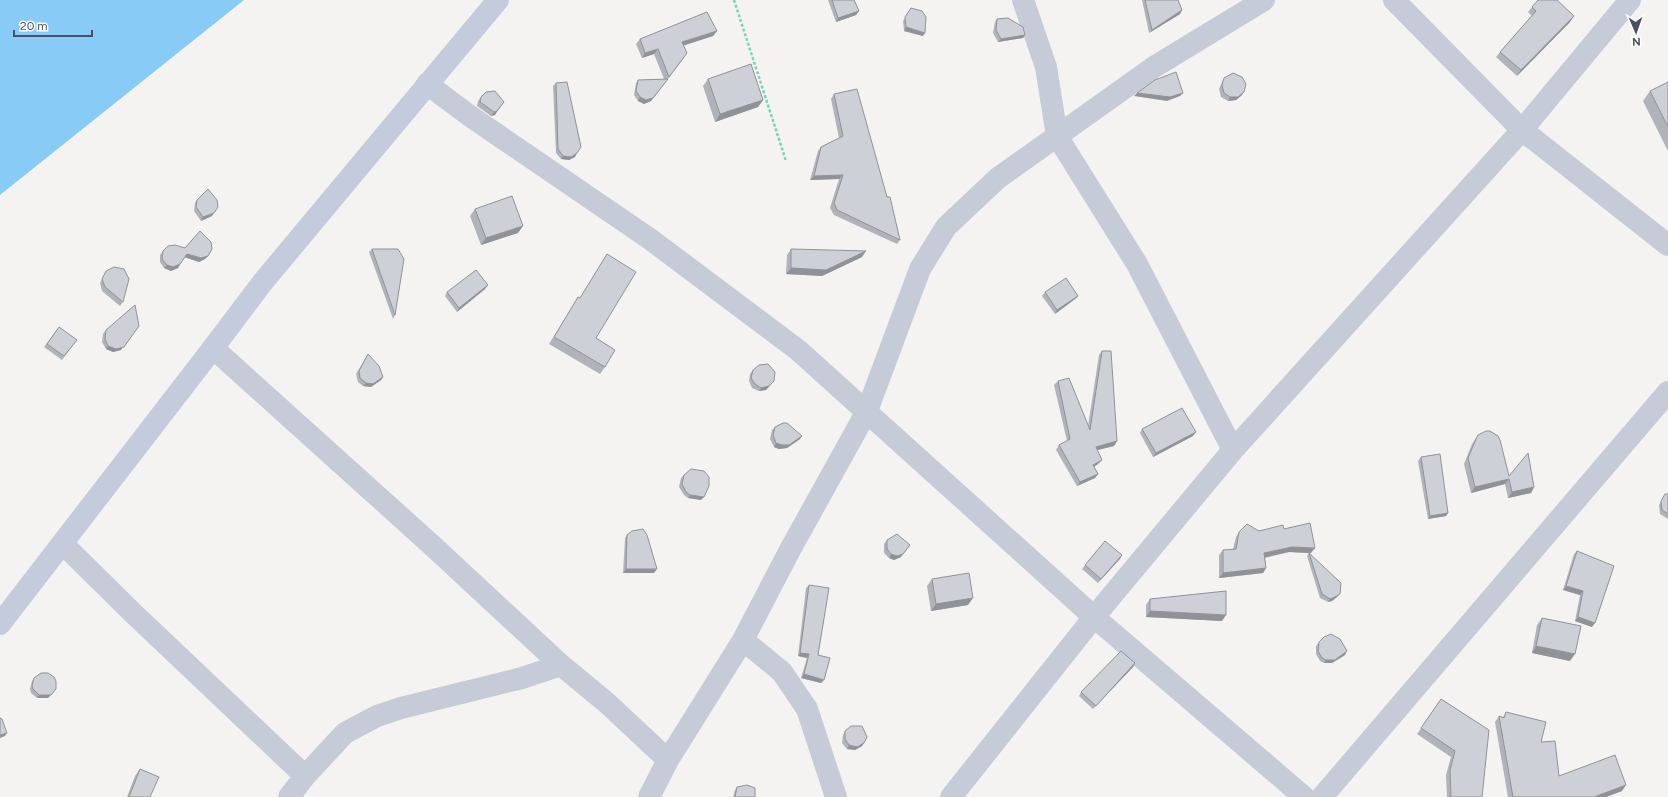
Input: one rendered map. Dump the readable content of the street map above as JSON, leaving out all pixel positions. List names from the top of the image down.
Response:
{
  "scale_bar": "20 m",
  "north": "bottom"
}
